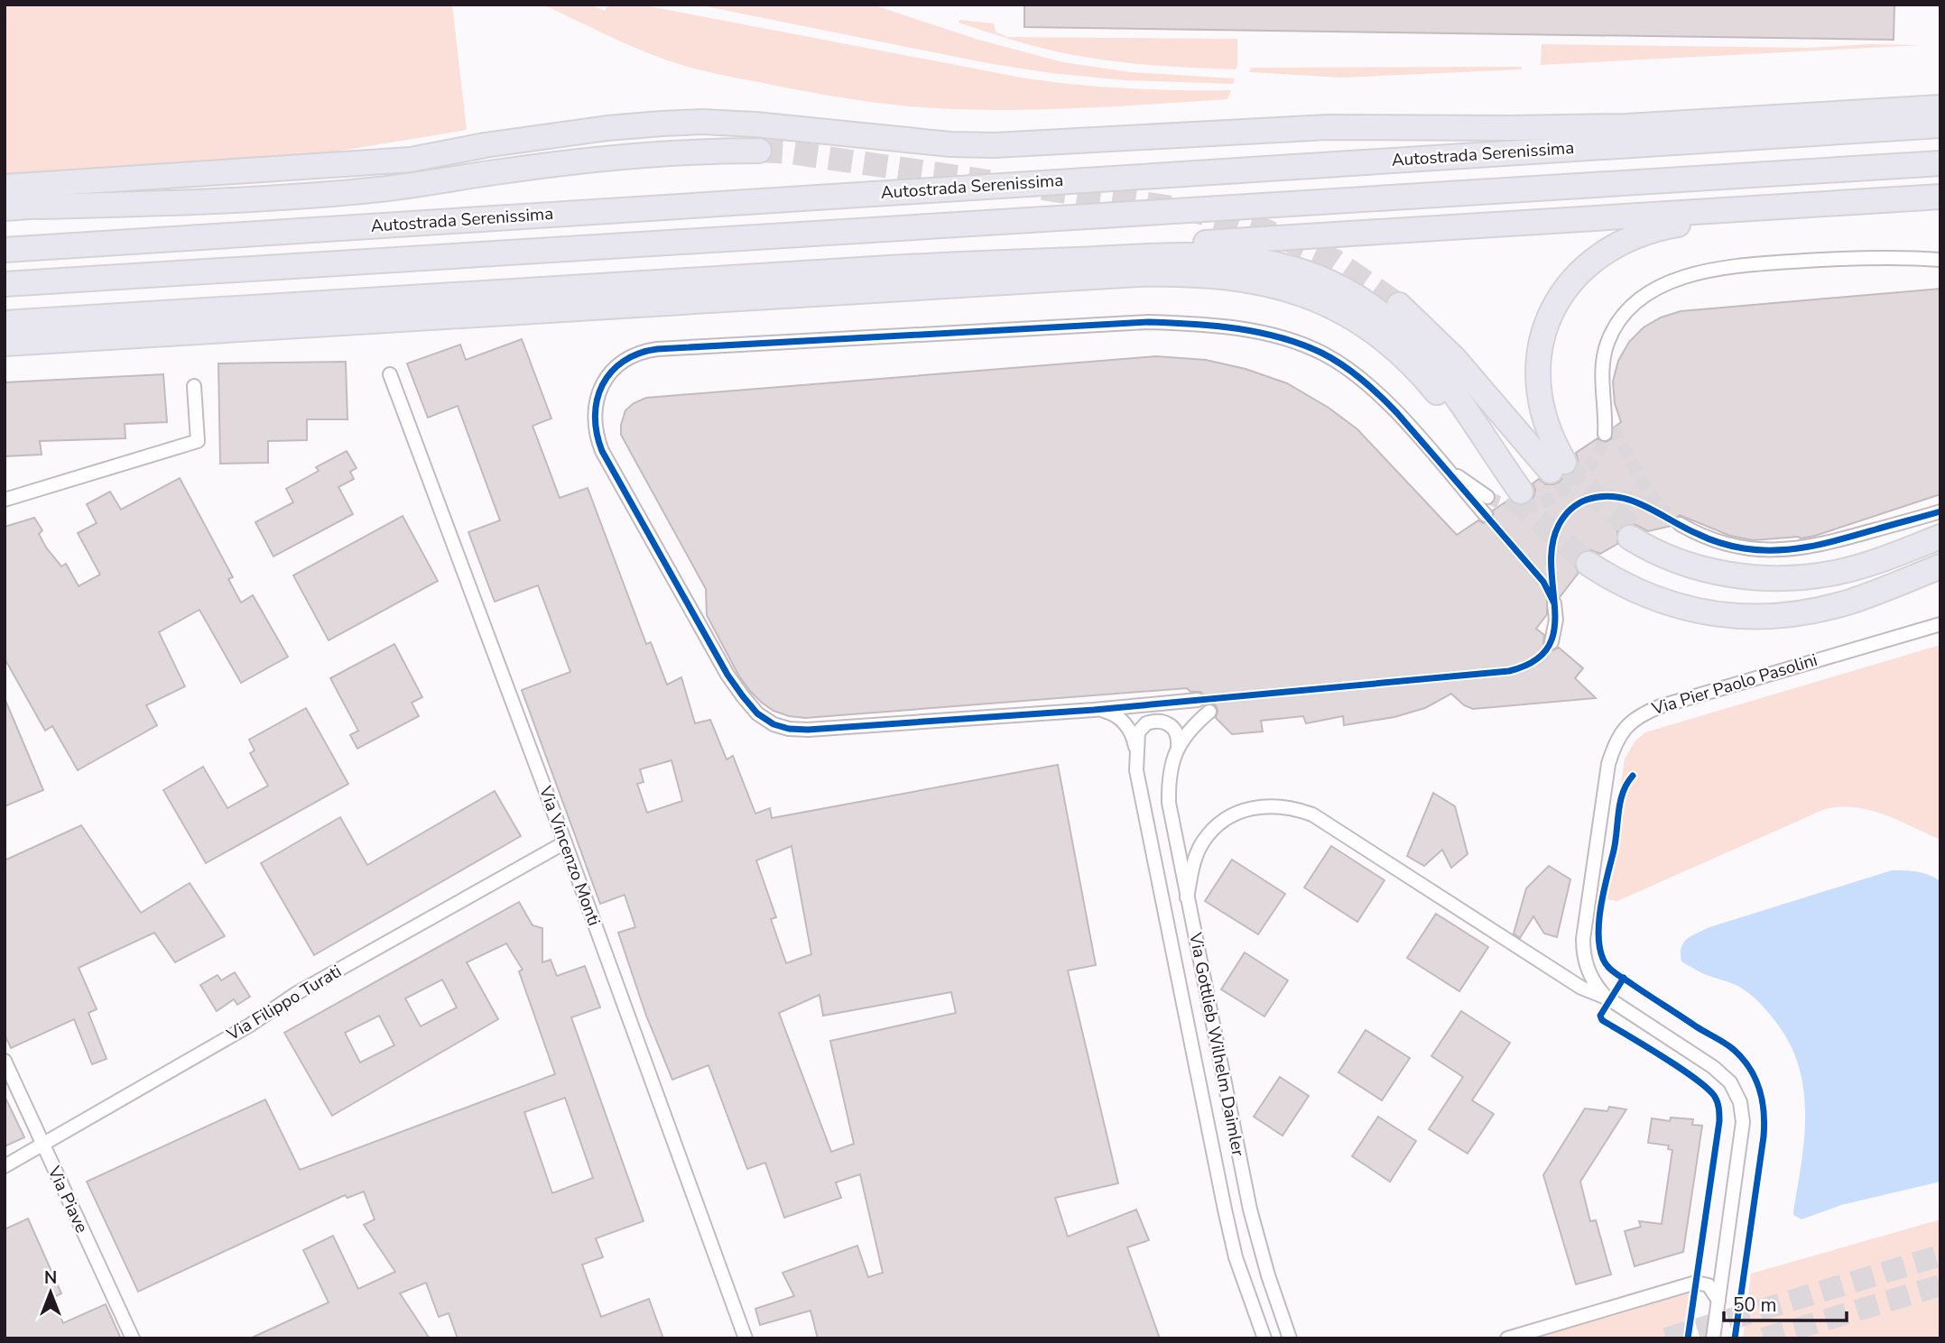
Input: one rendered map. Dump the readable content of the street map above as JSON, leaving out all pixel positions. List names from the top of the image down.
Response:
{
  "streets": {
    "highway": ["Autostrada Serenissima"],
    "street": [
      "Via Pier Paolo Pasolini",
      "Via Vincenzo Monti",
      "Via Filippo Turati",
      "Via Gottlieb Wilhelm Daimler",
      "Via Piave"
    ]
  },
  "crossings": [
    ["Via Pier Paolo Pasolini", "Via Gottlieb Wilhelm Daimler"],
    ["Via Vincenzo Monti", "Via Filippo Turati"],
    ["Via Filippo Turati", "Via Piave"]
  ],
  "scale_bar": "50 m",
  "north": "top"
}
